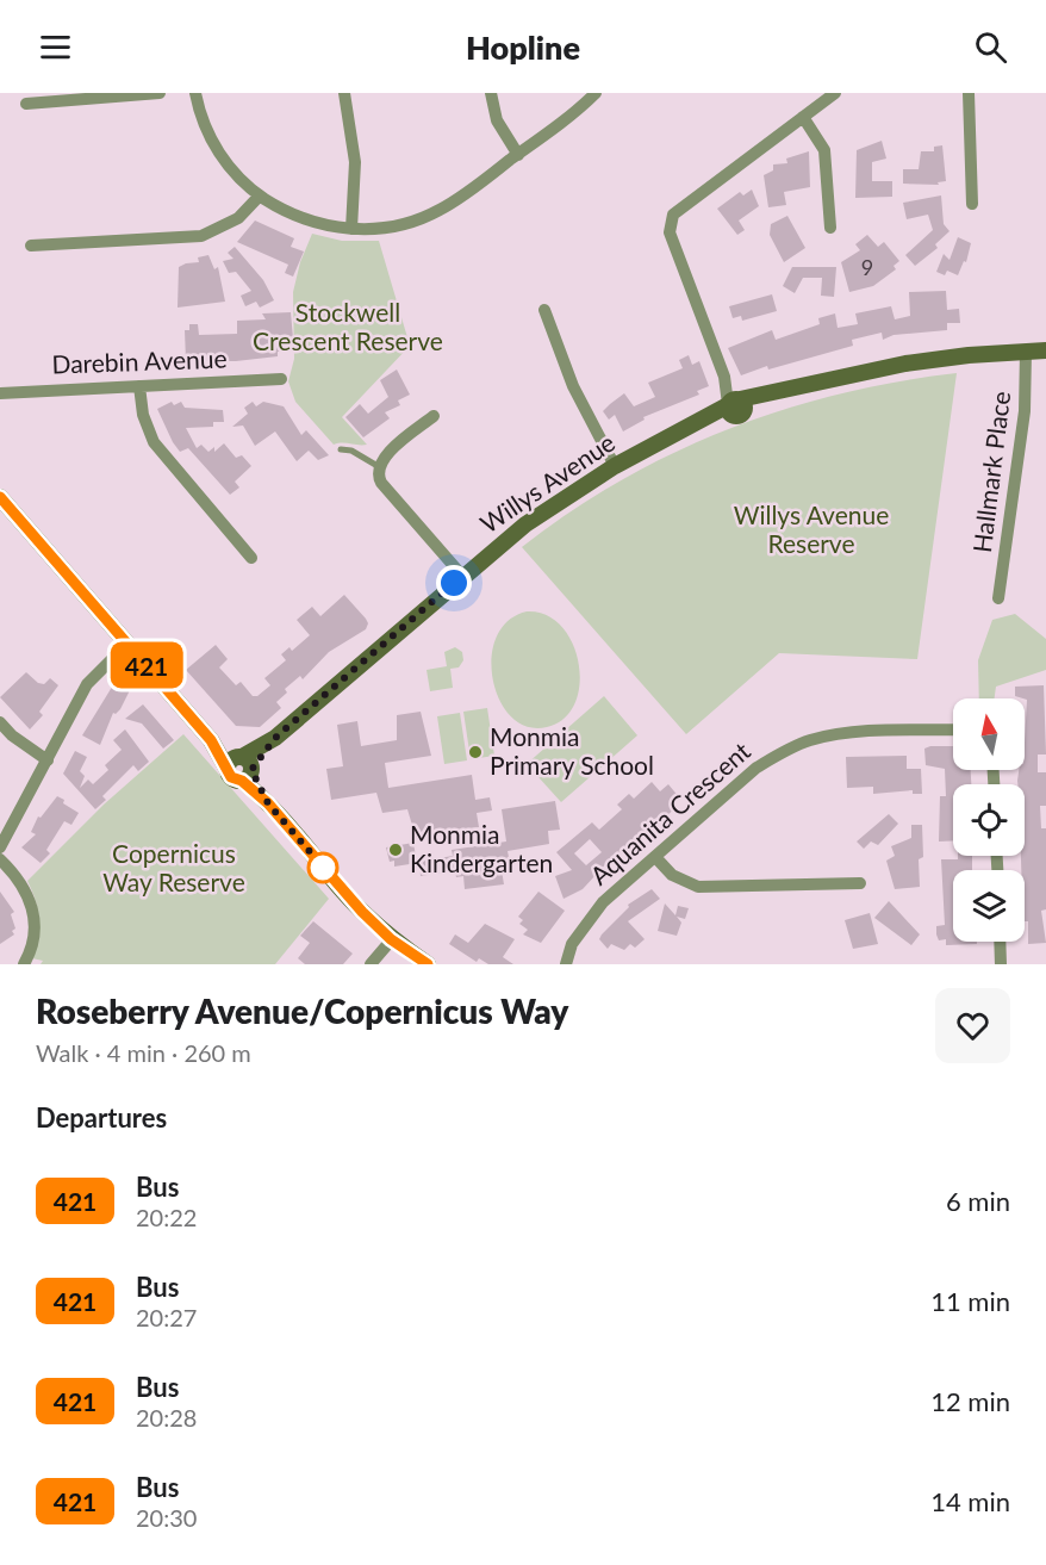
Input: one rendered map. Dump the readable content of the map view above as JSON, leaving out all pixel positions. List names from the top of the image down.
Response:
{
  "streets": {
    "street": [
      "Darebin Avenue",
      "Hallmark Place",
      "Willys Avenue",
      "Aquanita Crescent"
    ]
  },
  "crossings": [
    ["Hallmark Place", "Willys Avenue"]
  ],
  "parks": ["Stockwell Crescent Reserve", "Willys Avenue Reserve", "Copernicus Way Reserve"],
  "places": ["Monmia Primary School", "Monmia Kindergarten"],
  "lines": ["bus line 421"],
  "house_numbers": ["9"],
  "north": "top",
  "page": {
    "header": "Hopline",
    "on_map": "421",
    "heading": [
      ["Roseberry Avenue/Copernicus Way", "Walk · 4 min · 260 m"],
      "Departures"
    ],
    "list": [
      {
        "mark": "421",
        "name": "Bus",
        "note": "20:22",
        "value": "6 min"
      },
      {
        "mark": "421",
        "name": "Bus",
        "note": "20:27",
        "value": "11 min"
      },
      {
        "mark": "421",
        "name": "Bus",
        "note": "20:28",
        "value": "12 min"
      },
      {
        "mark": "421",
        "name": "Bus",
        "note": "20:30",
        "value": "14 min"
      }
    ]
  }
}
